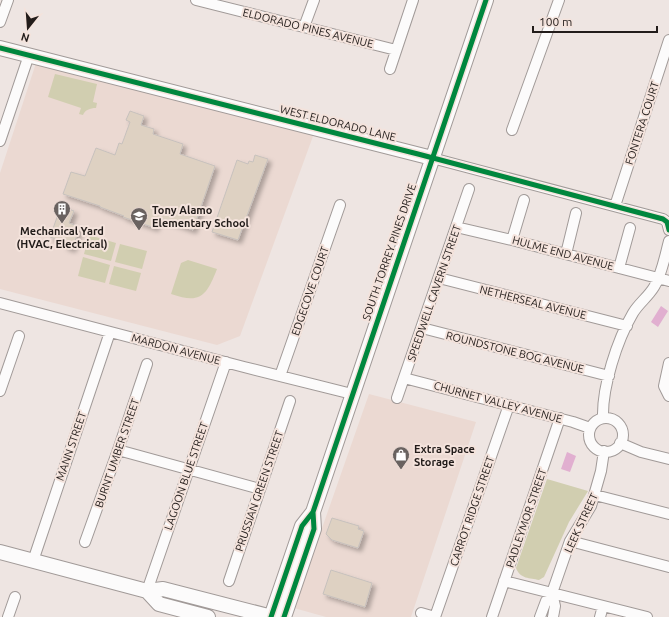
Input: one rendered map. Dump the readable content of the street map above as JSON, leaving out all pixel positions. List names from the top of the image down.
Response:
{
  "streets": {
    "street": [
      "ELDORADO PINES AVENUE",
      "WEST ELDORADO LANE",
      "FONTERA COURT",
      "SOUTH TORREY PINES DRIVE",
      "HULME END AVENUE",
      "EDGECOVE COURT",
      "SPEEDWELL CAVERN STREET",
      "NETHERSEAL AVENUE",
      "MARDON AVENUE",
      "ROUNDSTONE BOG AVENUE",
      "CHURNET VALLEY AVENUE",
      "MANN STREET",
      "BURNT UMBER STREET",
      "LAGOON BLUE STREET",
      "PRUSSIAN GREEN STREET",
      "CARROT RIDGE STREET",
      "PADLEYMOR STREET",
      "LEEK STREET"
    ]
  },
  "crossings": [
    ["WEST ELDORADO LANE", "FONTERA COURT"],
    ["WEST ELDORADO LANE", "SOUTH TORREY PINES DRIVE"],
    ["SOUTH TORREY PINES DRIVE", "MARDON AVENUE"],
    ["HULME END AVENUE", "SPEEDWELL CAVERN STREET"],
    ["EDGECOVE COURT", "MARDON AVENUE"],
    ["SPEEDWELL CAVERN STREET", "NETHERSEAL AVENUE"],
    ["SPEEDWELL CAVERN STREET", "ROUNDSTONE BOG AVENUE"],
    ["SPEEDWELL CAVERN STREET", "CHURNET VALLEY AVENUE"],
    ["MARDON AVENUE", "MANN STREET"],
    ["MARDON AVENUE", "LAGOON BLUE STREET"],
    ["CHURNET VALLEY AVENUE", "CARROT RIDGE STREET"],
    ["CHURNET VALLEY AVENUE", "PADLEYMOR STREET"],
    ["CHURNET VALLEY AVENUE", "LEEK STREET"]
  ],
  "places": {
    "building": ["Mechanical Yard (HVAC, Electrical)"],
    "school or university": ["Tony Alamo Elementary School"],
    "shop": ["Extra Space Storage"]
  },
  "scale_bar": "100 m",
  "north": "bottom"
}
